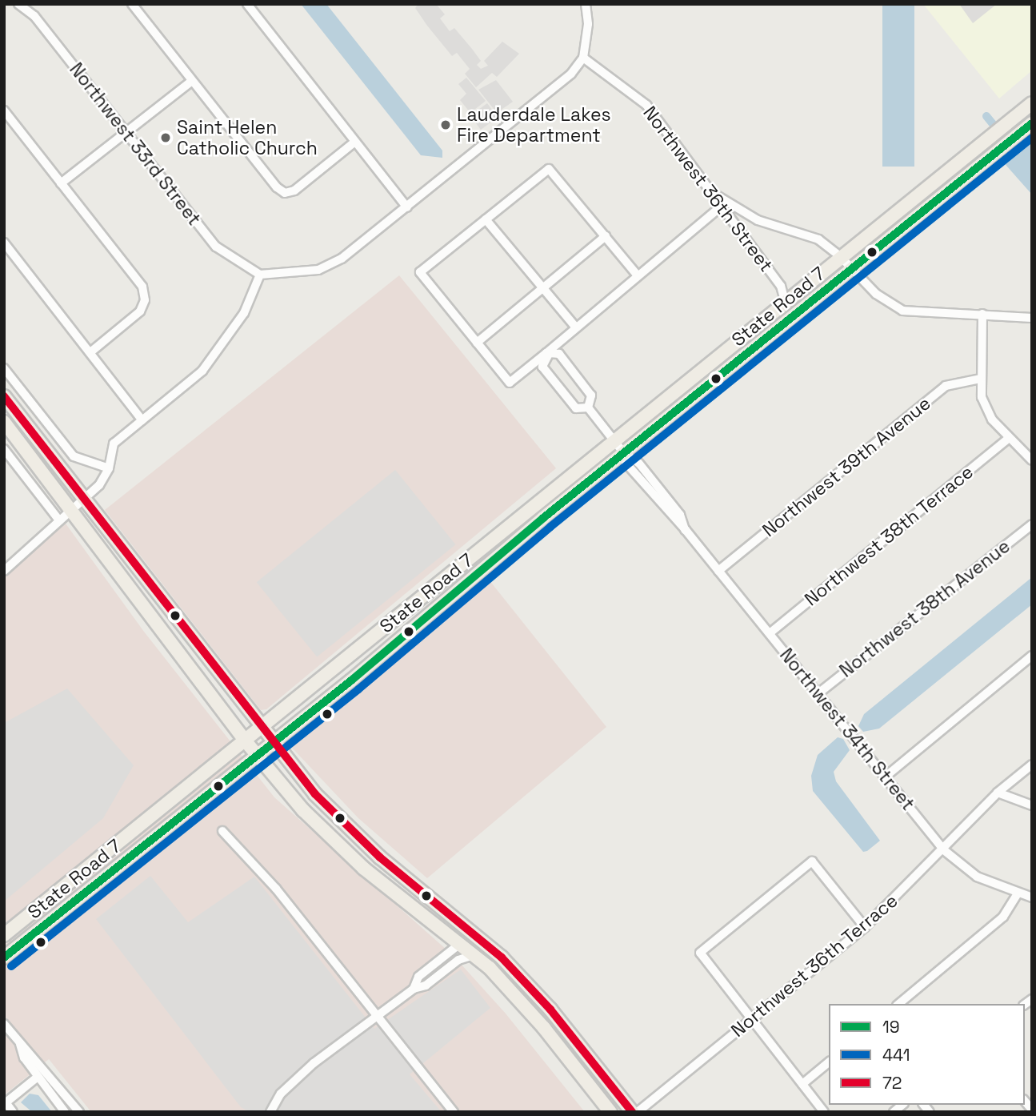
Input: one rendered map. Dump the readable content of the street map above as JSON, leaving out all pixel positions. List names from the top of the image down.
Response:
{
  "streets": {
    "main road": ["State Road 7"],
    "street": [
      "Northwest 33rd Street",
      "Northwest 36th Street",
      "Northwest 39th Avenue",
      "Northwest 38th Terrace",
      "Northwest 38th Avenue",
      "Northwest 34th Street",
      "Northwest 36th Terrace"
    ]
  },
  "crossings": [
    ["Northwest 36th Street", "State Road 7"],
    ["State Road 7", "Northwest 34th Street"],
    ["Northwest 39th Avenue", "Northwest 34th Street"],
    ["Northwest 38th Terrace", "Northwest 34th Street"],
    ["Northwest 38th Avenue", "Northwest 34th Street"],
    ["Northwest 34th Street", "Northwest 36th Terrace"]
  ],
  "places": ["Lauderdale Lakes Fire Department", "Saint Helen Catholic Church"],
  "lines": ["transit line 19", "transit line 441", "transit line 72"],
  "legend": ["19", "441", "72"]
}
